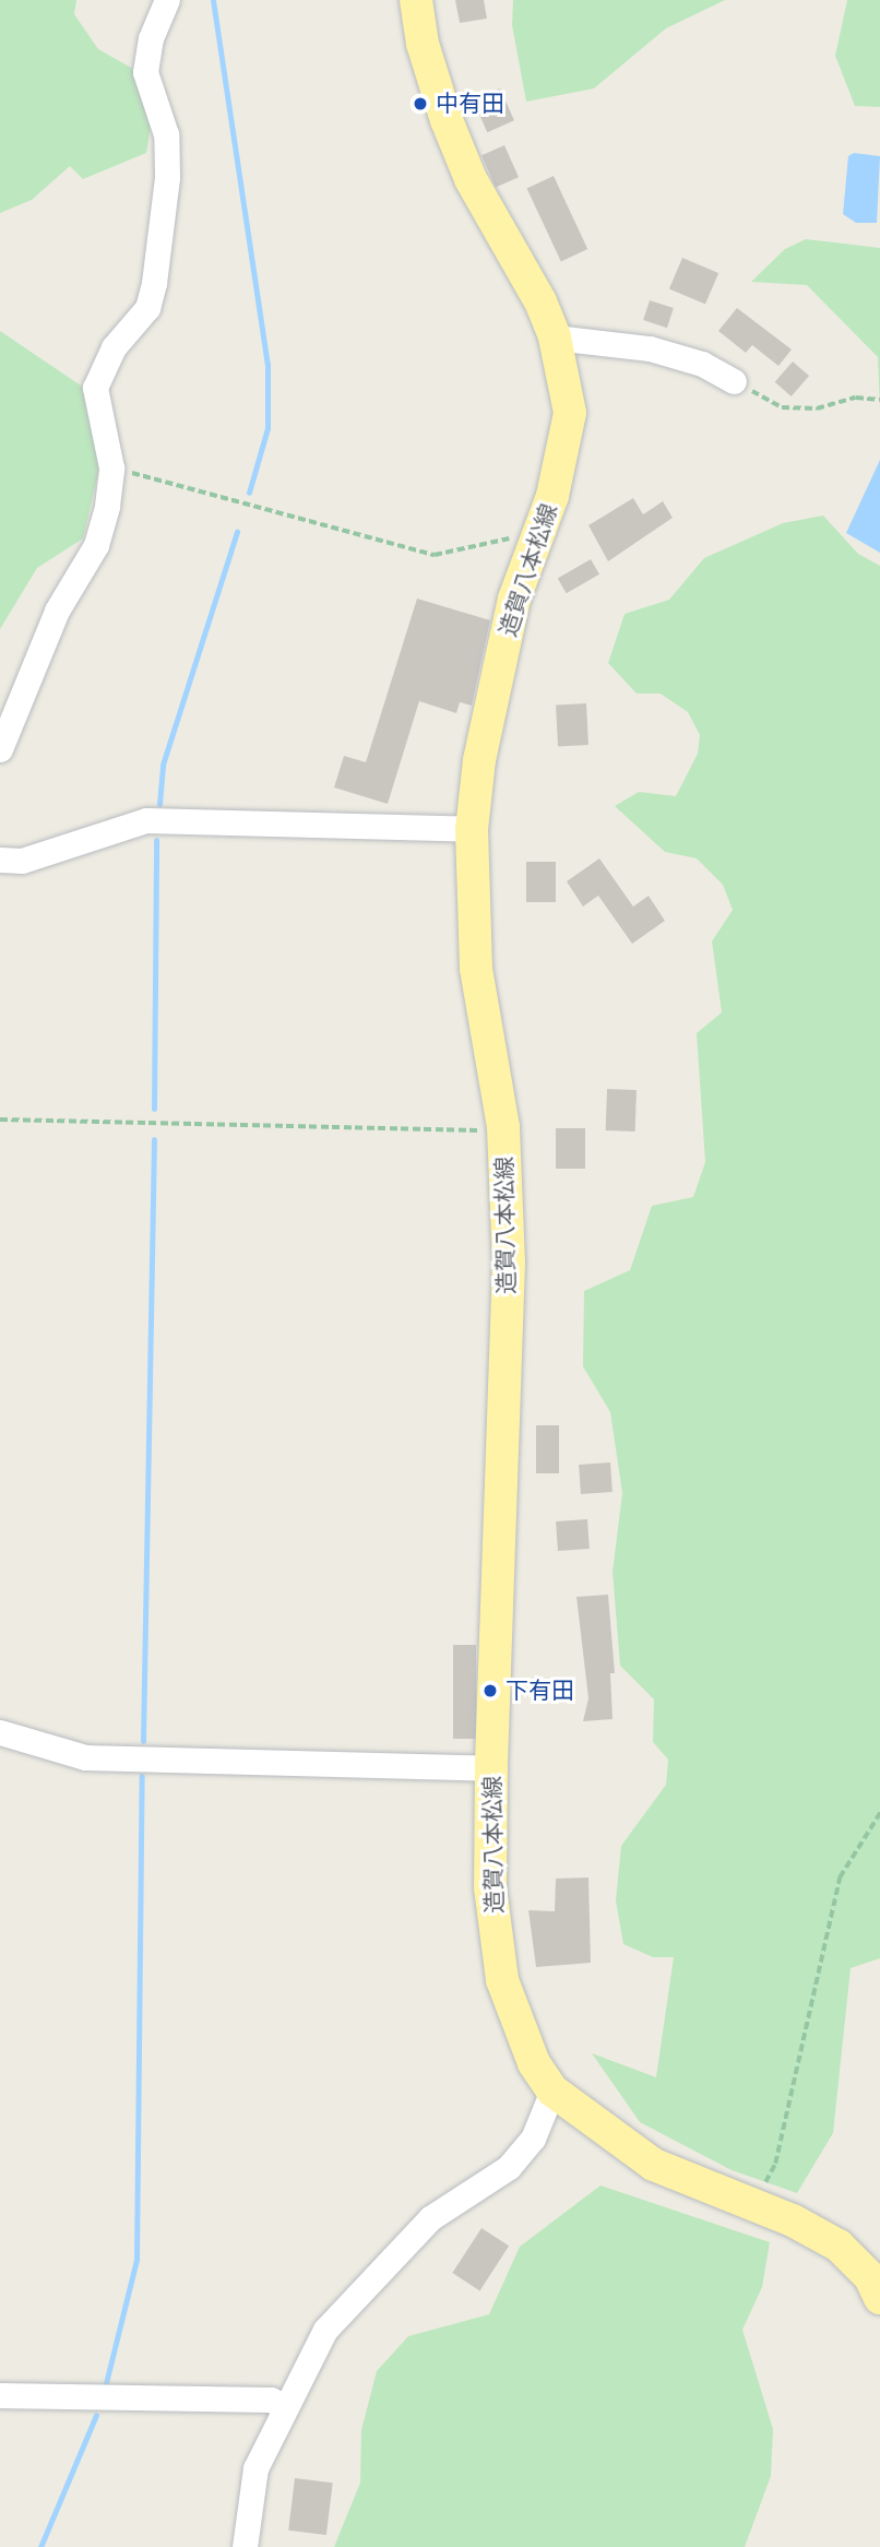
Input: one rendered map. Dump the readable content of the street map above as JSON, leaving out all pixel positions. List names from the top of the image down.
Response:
{
  "streets": {
    "main road": ["造賀八本松線"]
  },
  "places": ["中有田", "下有田"]
}
